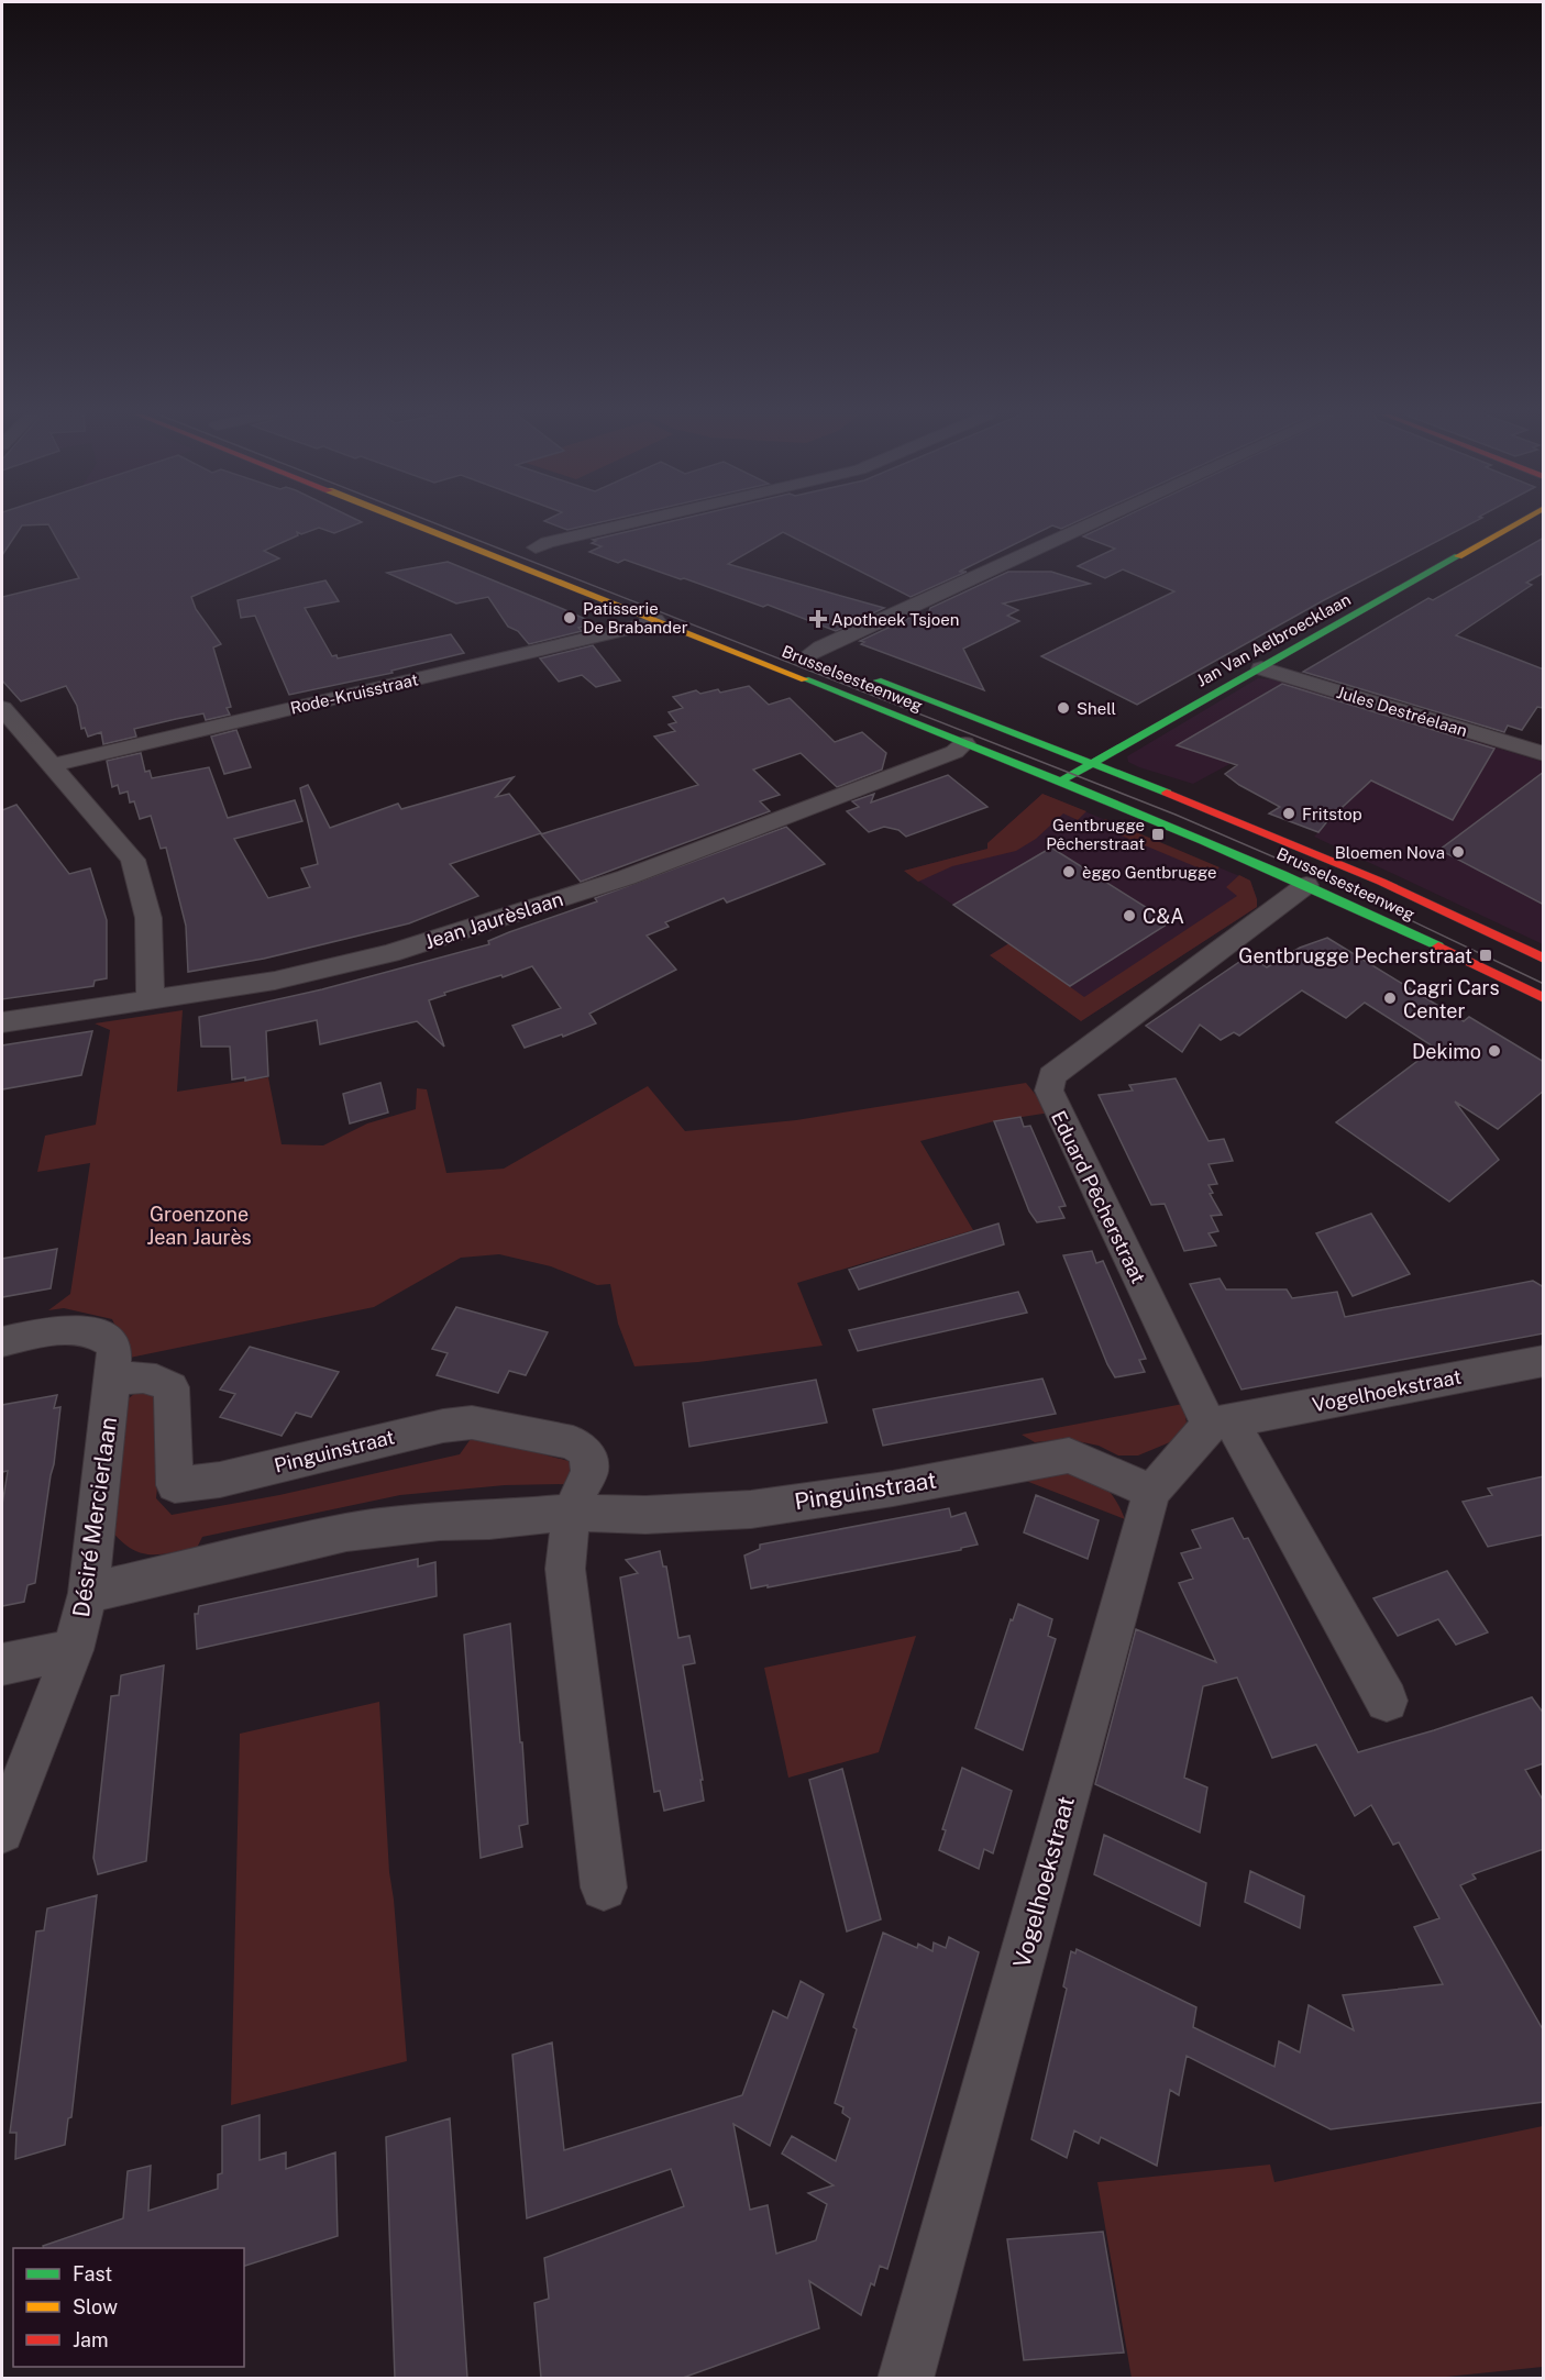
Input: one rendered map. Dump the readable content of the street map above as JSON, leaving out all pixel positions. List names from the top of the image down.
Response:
{
  "streets": {
    "main road": ["Jan Van Aelbroecklaan", "Brusselsesteenweg"],
    "street": [
      "Rode-Kruisstraat",
      "Jules Destréelaan",
      "Jean Jaurèslaan",
      "Eduard Pêcherstraat",
      "Vogelhoekstraat",
      "Pinguinstraat",
      "Désiré Mercierlaan"
    ]
  },
  "crossings": [
    ["Jan Van Aelbroecklaan", "Brusselsesteenweg"],
    ["Jan Van Aelbroecklaan", "Jules Destréelaan"],
    ["Brusselsesteenweg", "Rode-Kruisstraat"],
    ["Brusselsesteenweg", "Jean Jaurèslaan"],
    ["Brusselsesteenweg", "Eduard Pêcherstraat"],
    ["Eduard Pêcherstraat", "Vogelhoekstraat"],
    ["Vogelhoekstraat", "Pinguinstraat"],
    ["Pinguinstraat", "Désiré Mercierlaan"]
  ],
  "parks": ["Groenzone Jean Jaurès"],
  "places": {
    "other": [
      "Patisserie De Brabander",
      "Shell",
      "Fritstop",
      "Bloemen Nova",
      "èggo Gentbrugge",
      "C&A",
      "Cagri Cars Center",
      "Dekimo"
    ],
    "health": ["Apotheek Tsjoen"],
    "transit": ["Gentbrugge Pêcherstraat", "Gentbrugge Pecherstraat"]
  },
  "legend": ["Fast", "Slow", "Jam"]
}
